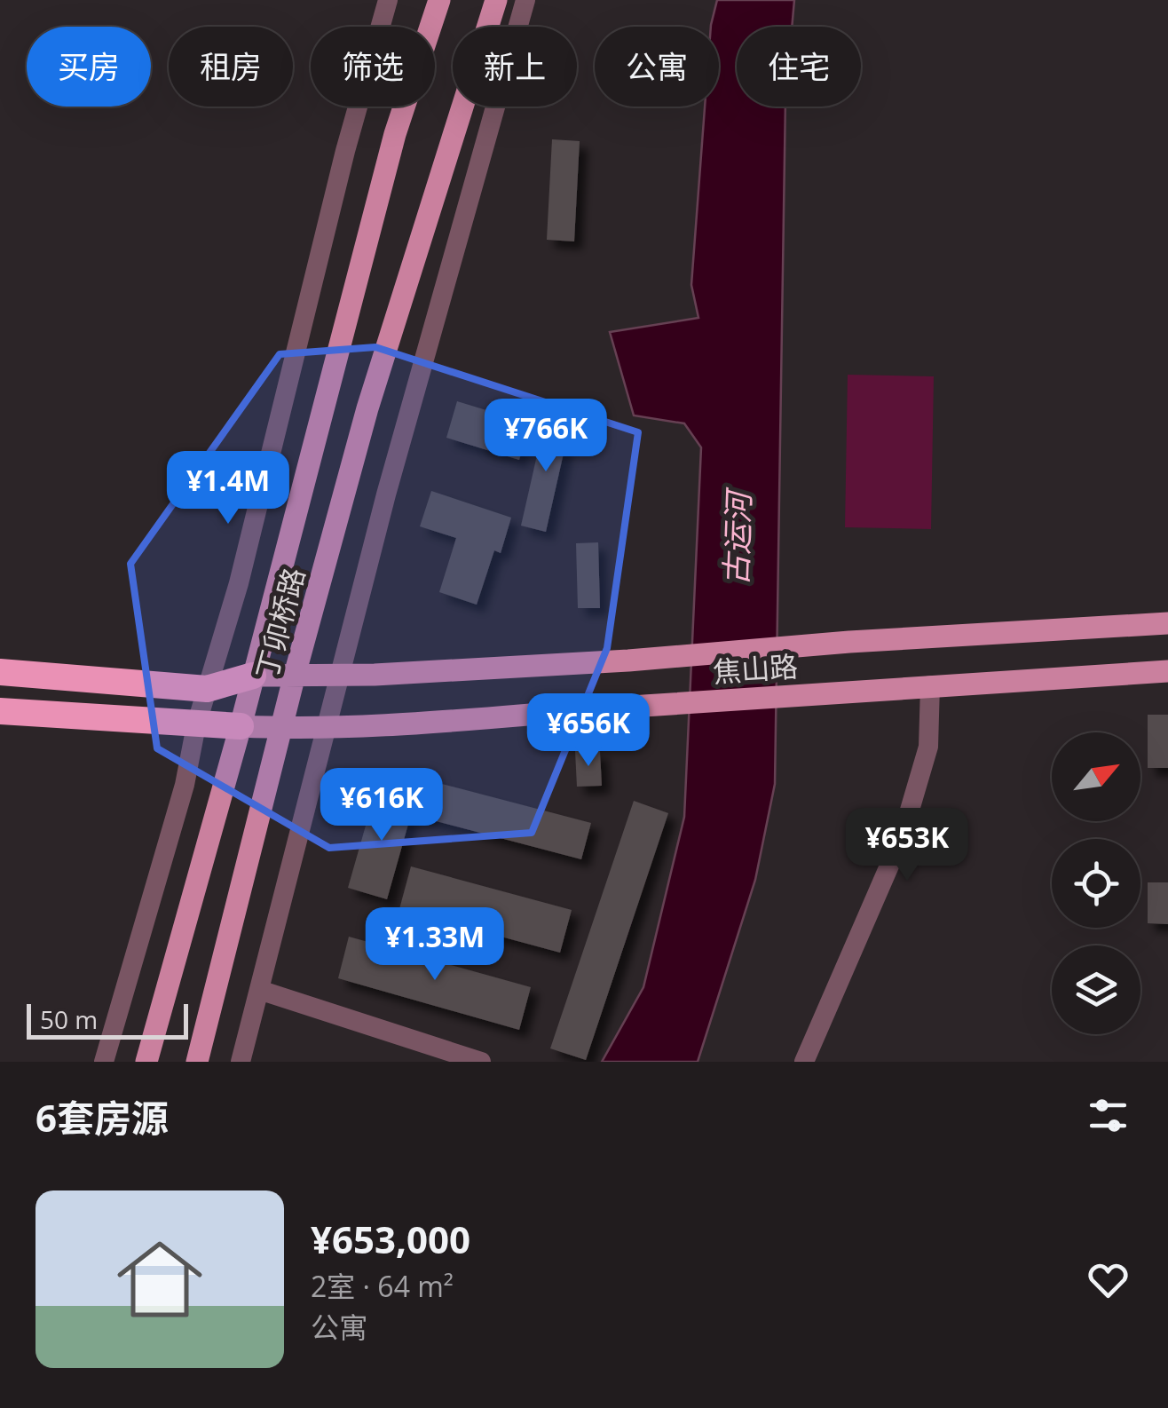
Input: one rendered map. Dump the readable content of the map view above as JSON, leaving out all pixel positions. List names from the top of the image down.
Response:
{
  "streets": {
    "main road": ["丁卯桥路", "焦山路"]
  },
  "crossings": [
    ["丁卯桥路", "焦山路"]
  ],
  "water": ["古运河"],
  "scale_bar": "50 m",
  "north": "top right",
  "page": {
    "chip": [
      "买房",
      "租房",
      "筛选",
      "新上",
      "公寓",
      "住宅"
    ],
    "price": [
      "¥766K",
      "¥1.4M",
      "¥656K",
      "¥616K",
      "¥653K",
      "¥1.33M"
    ],
    "scale": "50 m",
    "heading": "6套房源",
    "list": [
      {
        "name": "¥653,000",
        "note": "2室 · 64 m² · 公寓"
      }
    ]
  }
}
